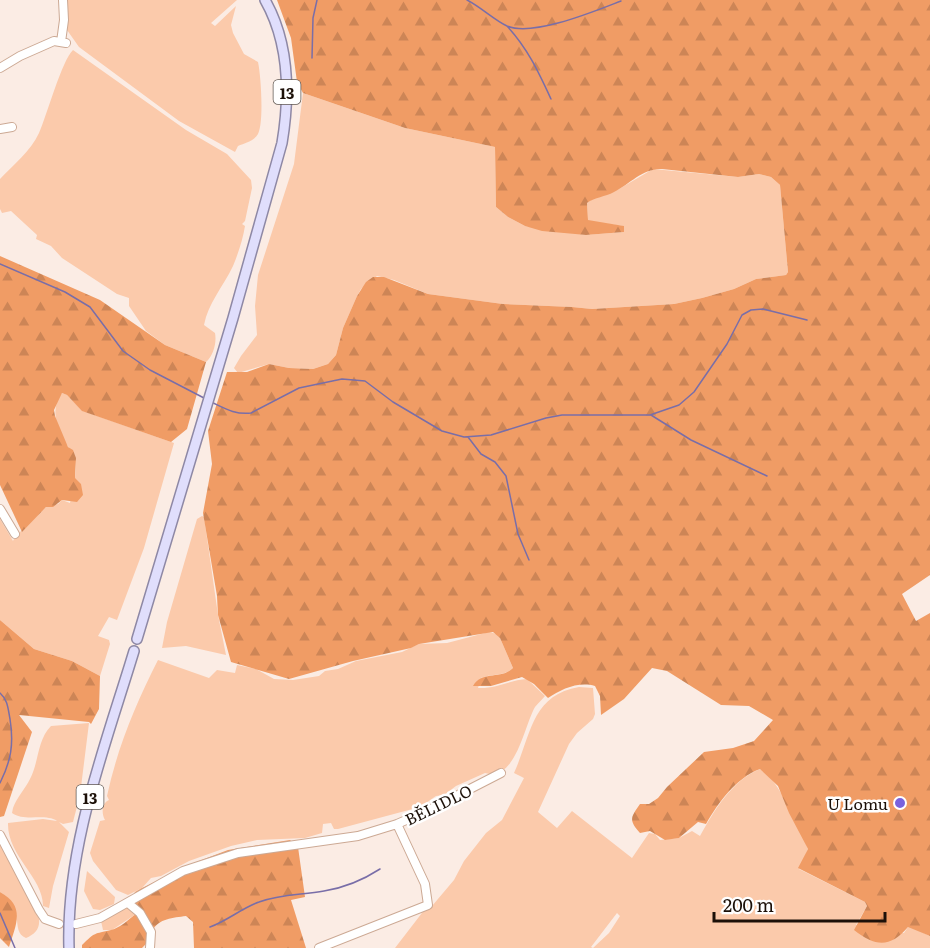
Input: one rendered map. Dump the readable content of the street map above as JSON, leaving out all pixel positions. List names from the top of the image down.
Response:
{
  "streets": {
    "main road": ["13"],
    "street": ["BĚLIDLO"]
  },
  "places": ["U Lomu"],
  "scale_bar": "200 m"
}
